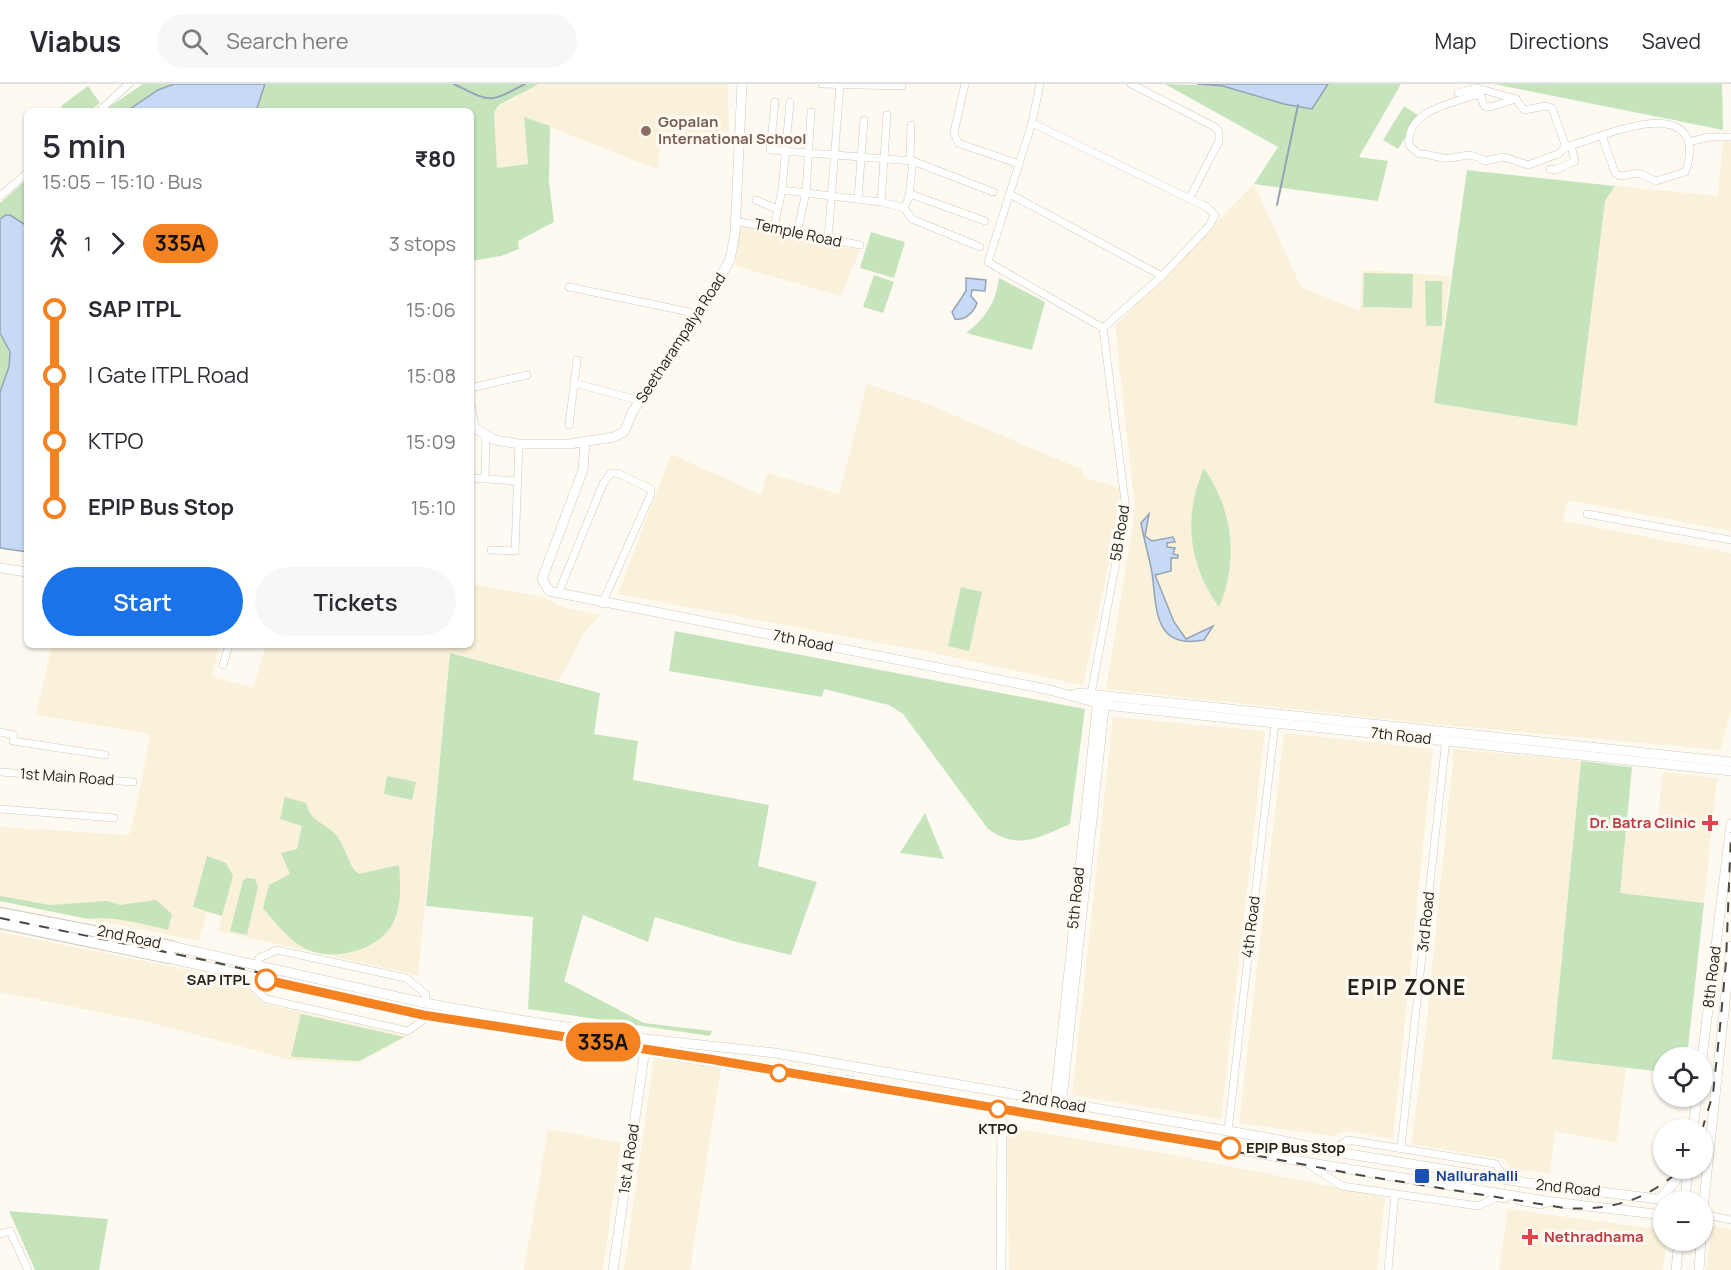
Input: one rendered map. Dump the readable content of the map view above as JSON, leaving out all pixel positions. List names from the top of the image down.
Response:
{
  "streets": {
    "main road": [
      "Seetharampalya Road",
      "7th Road",
      "5th Road",
      "2nd Road",
      "8th Road",
      "1st A Road"
    ],
    "street": [
      "Temple Road",
      "5B Road",
      "1st Main Road",
      "3rd Road",
      "4th Road"
    ]
  },
  "crossings": [
    ["Temple Road", "Seetharampalya Road"],
    ["5B Road", "7th Road"],
    ["5B Road", "5th Road"],
    ["7th Road", "5th Road"],
    ["7th Road", "3rd Road"],
    ["7th Road", "4th Road"],
    ["5th Road", "2nd Road"],
    ["4th Road", "2nd Road"],
    ["2nd Road", "1st A Road"]
  ],
  "districts": ["EPIP ZONE"],
  "places": {
    "other": [
      "Gopalan International School",
      "SAP ITPL",
      "KTPO",
      "EPIP Bus Stop"
    ],
    "health": ["Dr. Batra Clinic", "Nethradhama"],
    "transit": ["Nallurahalli"]
  },
  "lines": ["bus line 335A"],
  "page": {
    "header": "Viabus",
    "search": "Search here",
    "nav": ["Map", "Directions", "Saved"],
    "on_map": "335A",
    "heading": ["5 min", "15:05 – 15:10 · Bus", "₹80"],
    "legs": ["1", "335A", "3 stops"],
    "list": [
      {
        "name": "SAP ITPL",
        "value": "15:06"
      },
      {
        "name": "I Gate ITPL Road",
        "value": "15:08"
      },
      {
        "name": "KTPO",
        "value": "15:09"
      },
      {
        "name": "EPIP Bus Stop",
        "value": "15:10"
      }
    ],
    "buttons": ["Start", "Tickets"],
    "map_buttons": ["+", "−"]
  }
}
